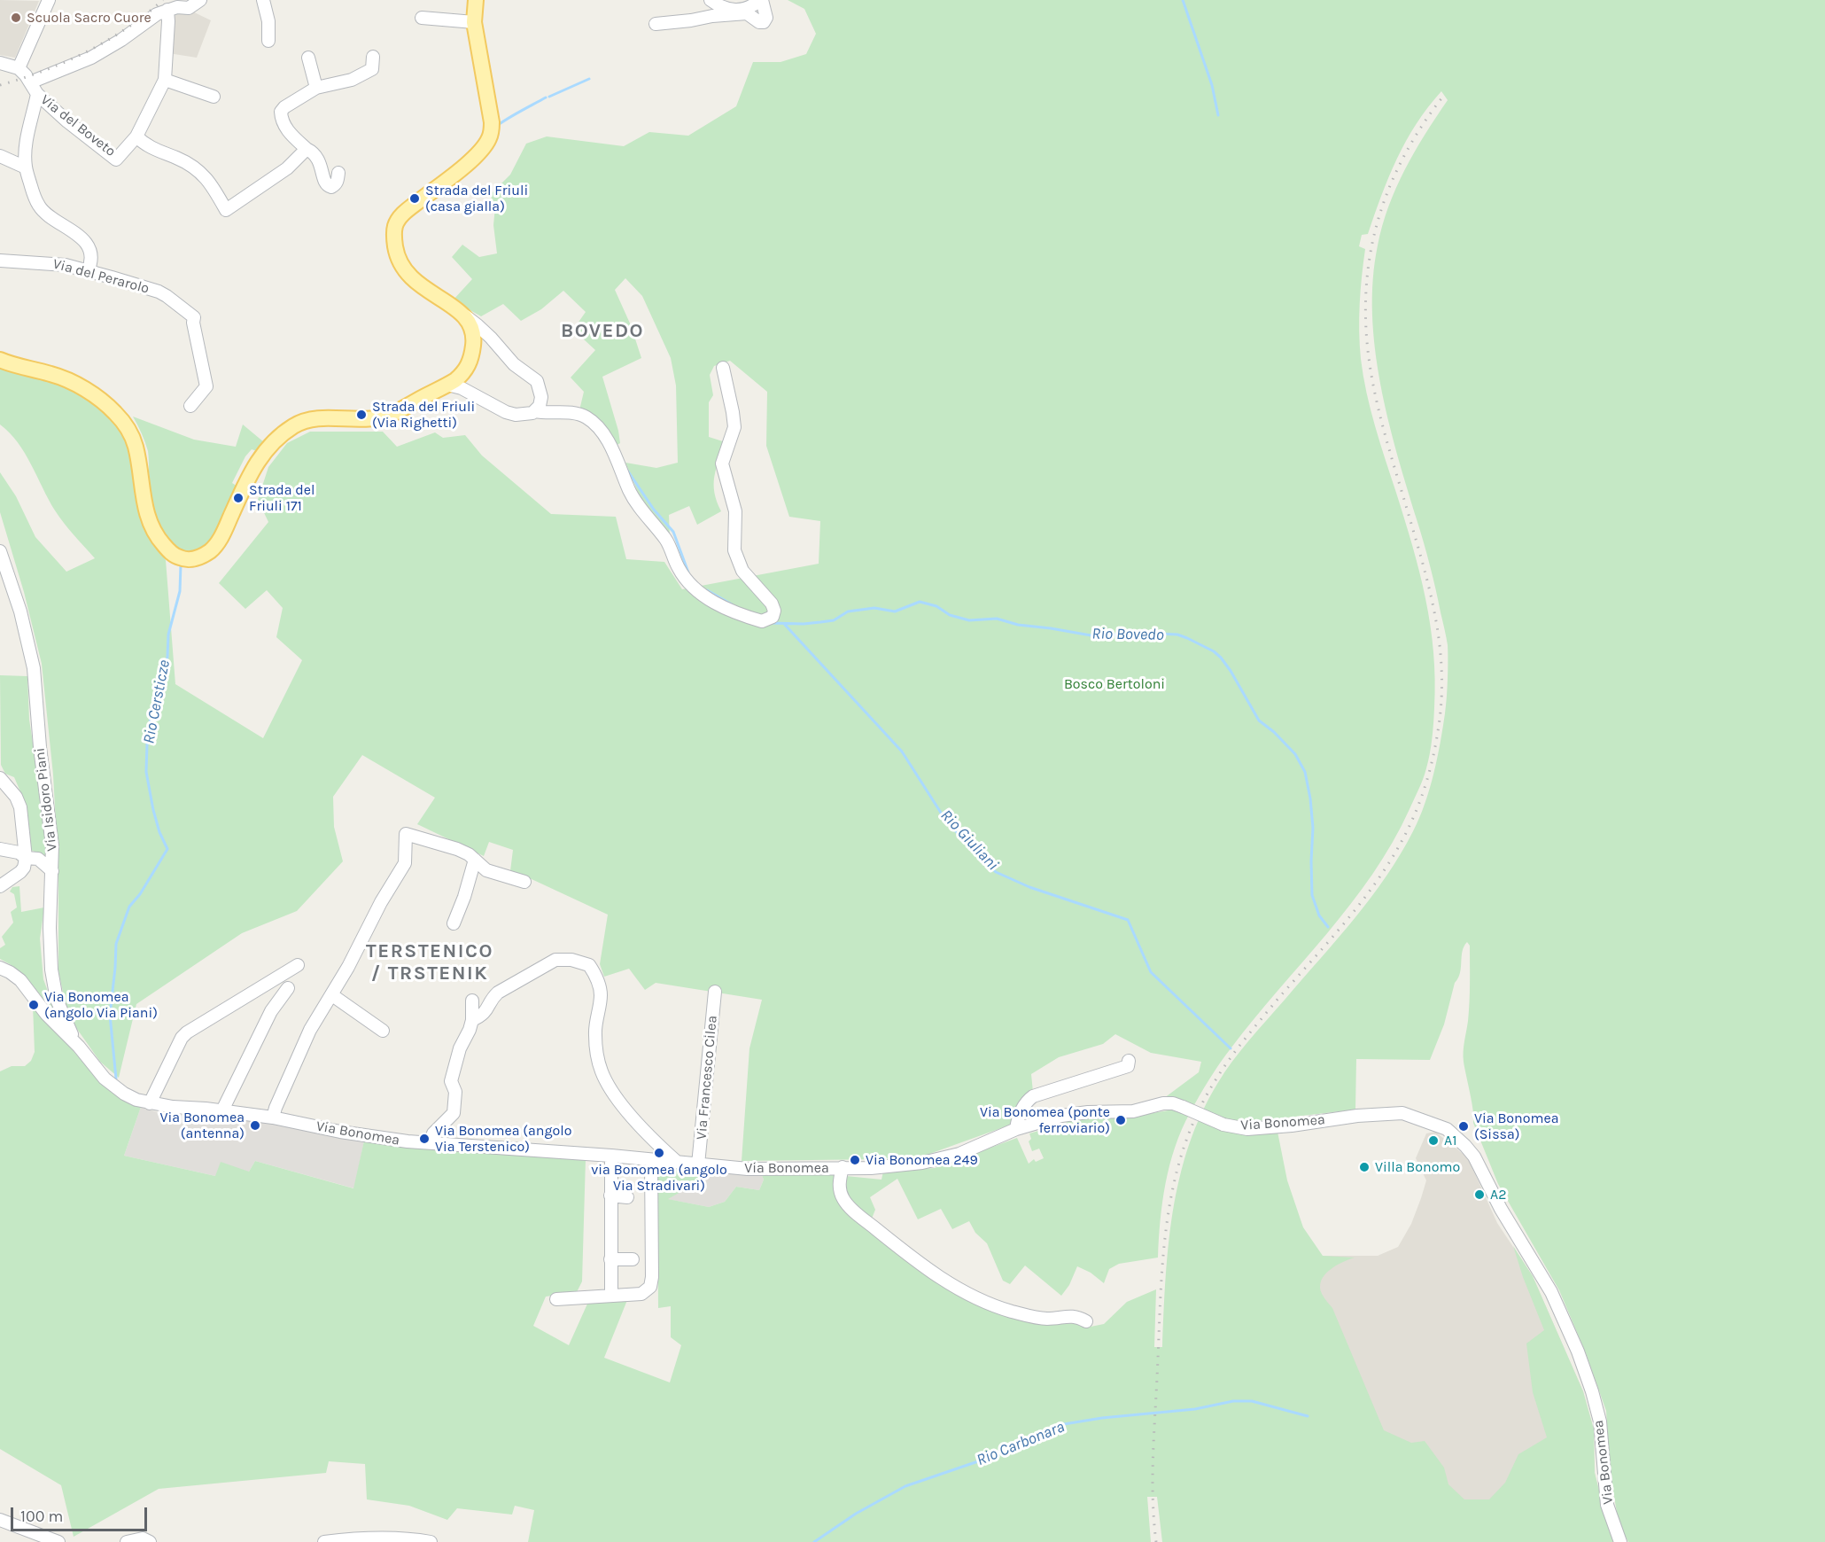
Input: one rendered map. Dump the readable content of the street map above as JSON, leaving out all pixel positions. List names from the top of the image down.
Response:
{
  "streets": {
    "street": [
      "Via del Boveto",
      "Via del Perarolo",
      "Via Isidoro Piani",
      "Via Francesco Cilea",
      "Via Bonomea"
    ]
  },
  "crossings": [
    ["Via Isidoro Piani", "Via Bonomea"],
    ["Via Francesco Cilea", "Via Bonomea"]
  ],
  "districts": ["BOVEDO", "TERSTENICO / TRSTENIK"],
  "water": [
    "Rio Bovedo",
    "Rio Cersticze",
    "Rio Giuliani",
    "Rio Carbonara"
  ],
  "parks": ["Bosco Bertoloni"],
  "places": [
    "Scuola Sacro Cuore",
    "Strada del Friuli (casa gialla)",
    "Strada del Friuli (Via Righetti)",
    "Strada del Friuli 171",
    "Via Bonomea (angolo Via Piani)",
    "Via Bonomea (ponte ferroviario)",
    "Via Bonomea (antenna)",
    "Via Bonomea (Sissa)",
    "Via Bonomea (angolo Via Terstenico)",
    "A1",
    "via Bonomea (angolo Via Stradivari)",
    "Via Bonomea 249",
    "Villa Bonomo",
    "A2"
  ],
  "scale_bar": "100 m"
}
